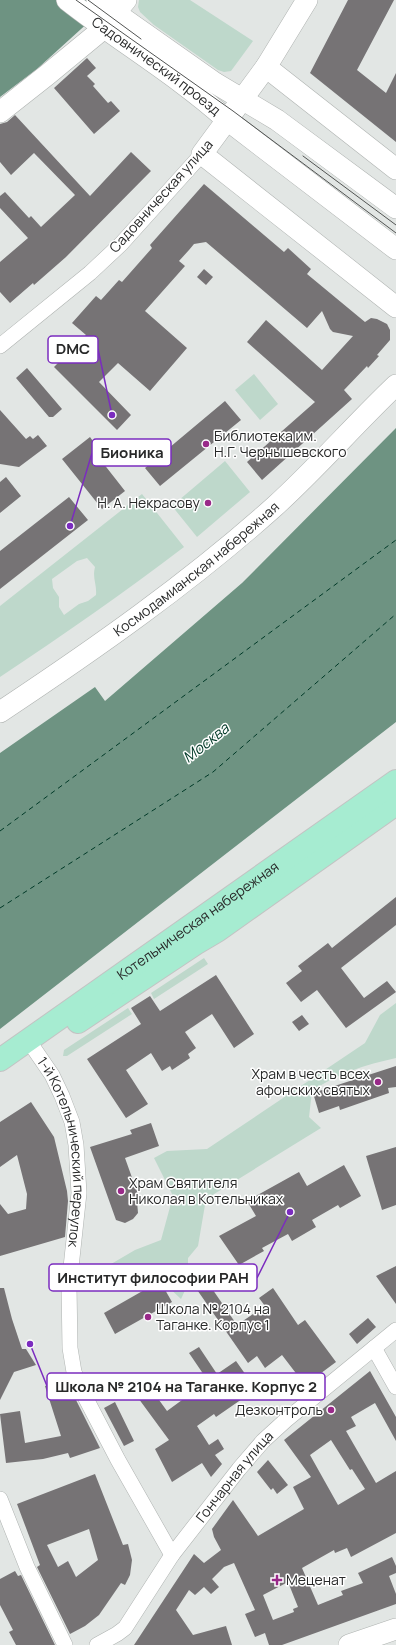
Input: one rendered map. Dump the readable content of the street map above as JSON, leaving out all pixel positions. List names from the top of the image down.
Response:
{
  "streets": {
    "main road": [
      "Садовнический проезд",
      "Садовническая улица",
      "Космодамианская набережная",
      "Котельническая набережная"
    ],
    "street": ["1-й Котельнический переулок", "Гончарная улица"]
  },
  "crossings": [
    ["Садовнический проезд", "Садовническая улица"],
    ["Котельническая набережная", "1-й Котельнический переулок"],
    ["1-й Котельнический переулок", "Гончарная улица"]
  ],
  "water": ["Москва"],
  "places": {
    "other": [
      "DMC",
      "Библиотека им. Н.Г. Чернышевского",
      "Н. А. Некрасову",
      "Бионика",
      "Храм в честь всех афонских святых",
      "Храм Святителя Николая в Котельниках",
      "Институт философии РАН",
      "Школа № 2104 на Таганке. Корпус 1",
      "Школа № 2104 на Таганке. Корпус 2",
      "Дезконтроль"
    ],
    "health": ["Меценат"]
  }
}
